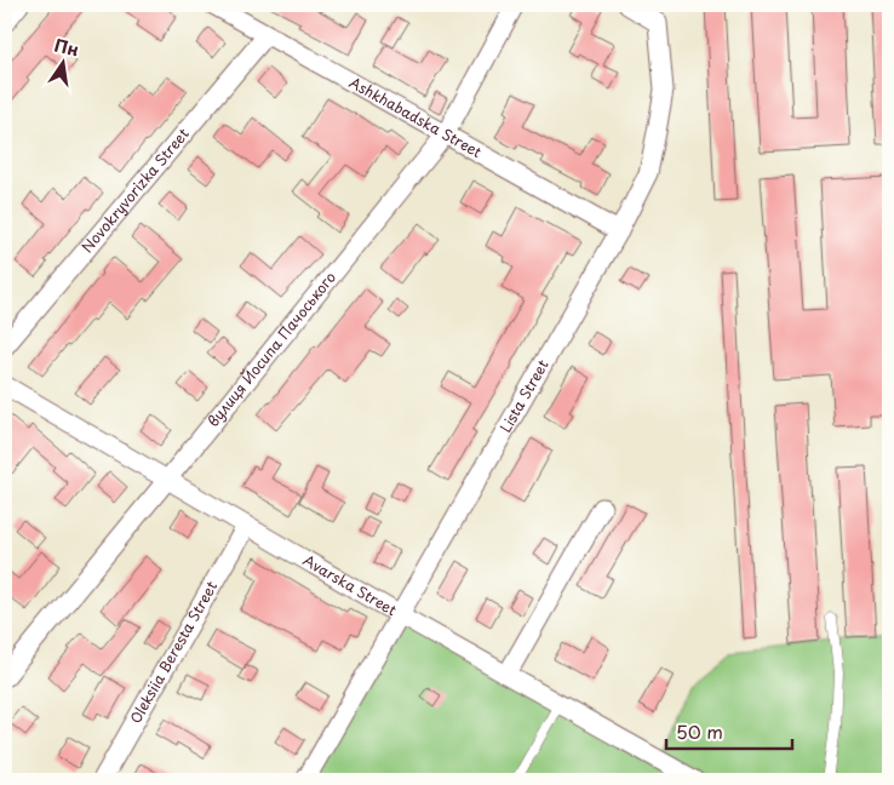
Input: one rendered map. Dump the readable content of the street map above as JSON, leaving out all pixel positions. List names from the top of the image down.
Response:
{
  "streets": {
    "street": [
      "Ashkhabadska Street",
      "Novokryvorizka Street",
      "вулиця Йосипа Пачоського",
      "Lista Street",
      "Avarska Street",
      "Oleksiia Beresta Street"
    ]
  },
  "crossings": [
    ["Ashkhabadska Street", "Novokryvorizka Street"],
    ["Ashkhabadska Street", "вулиця Йосипа Пачоського"],
    ["Ashkhabadska Street", "Lista Street"],
    ["вулиця Йосипа Пачоського", "Avarska Street"],
    ["Lista Street", "Avarska Street"],
    ["Avarska Street", "Oleksiia Beresta Street"]
  ],
  "scale_bar": "50 m",
  "north": "top"
}
